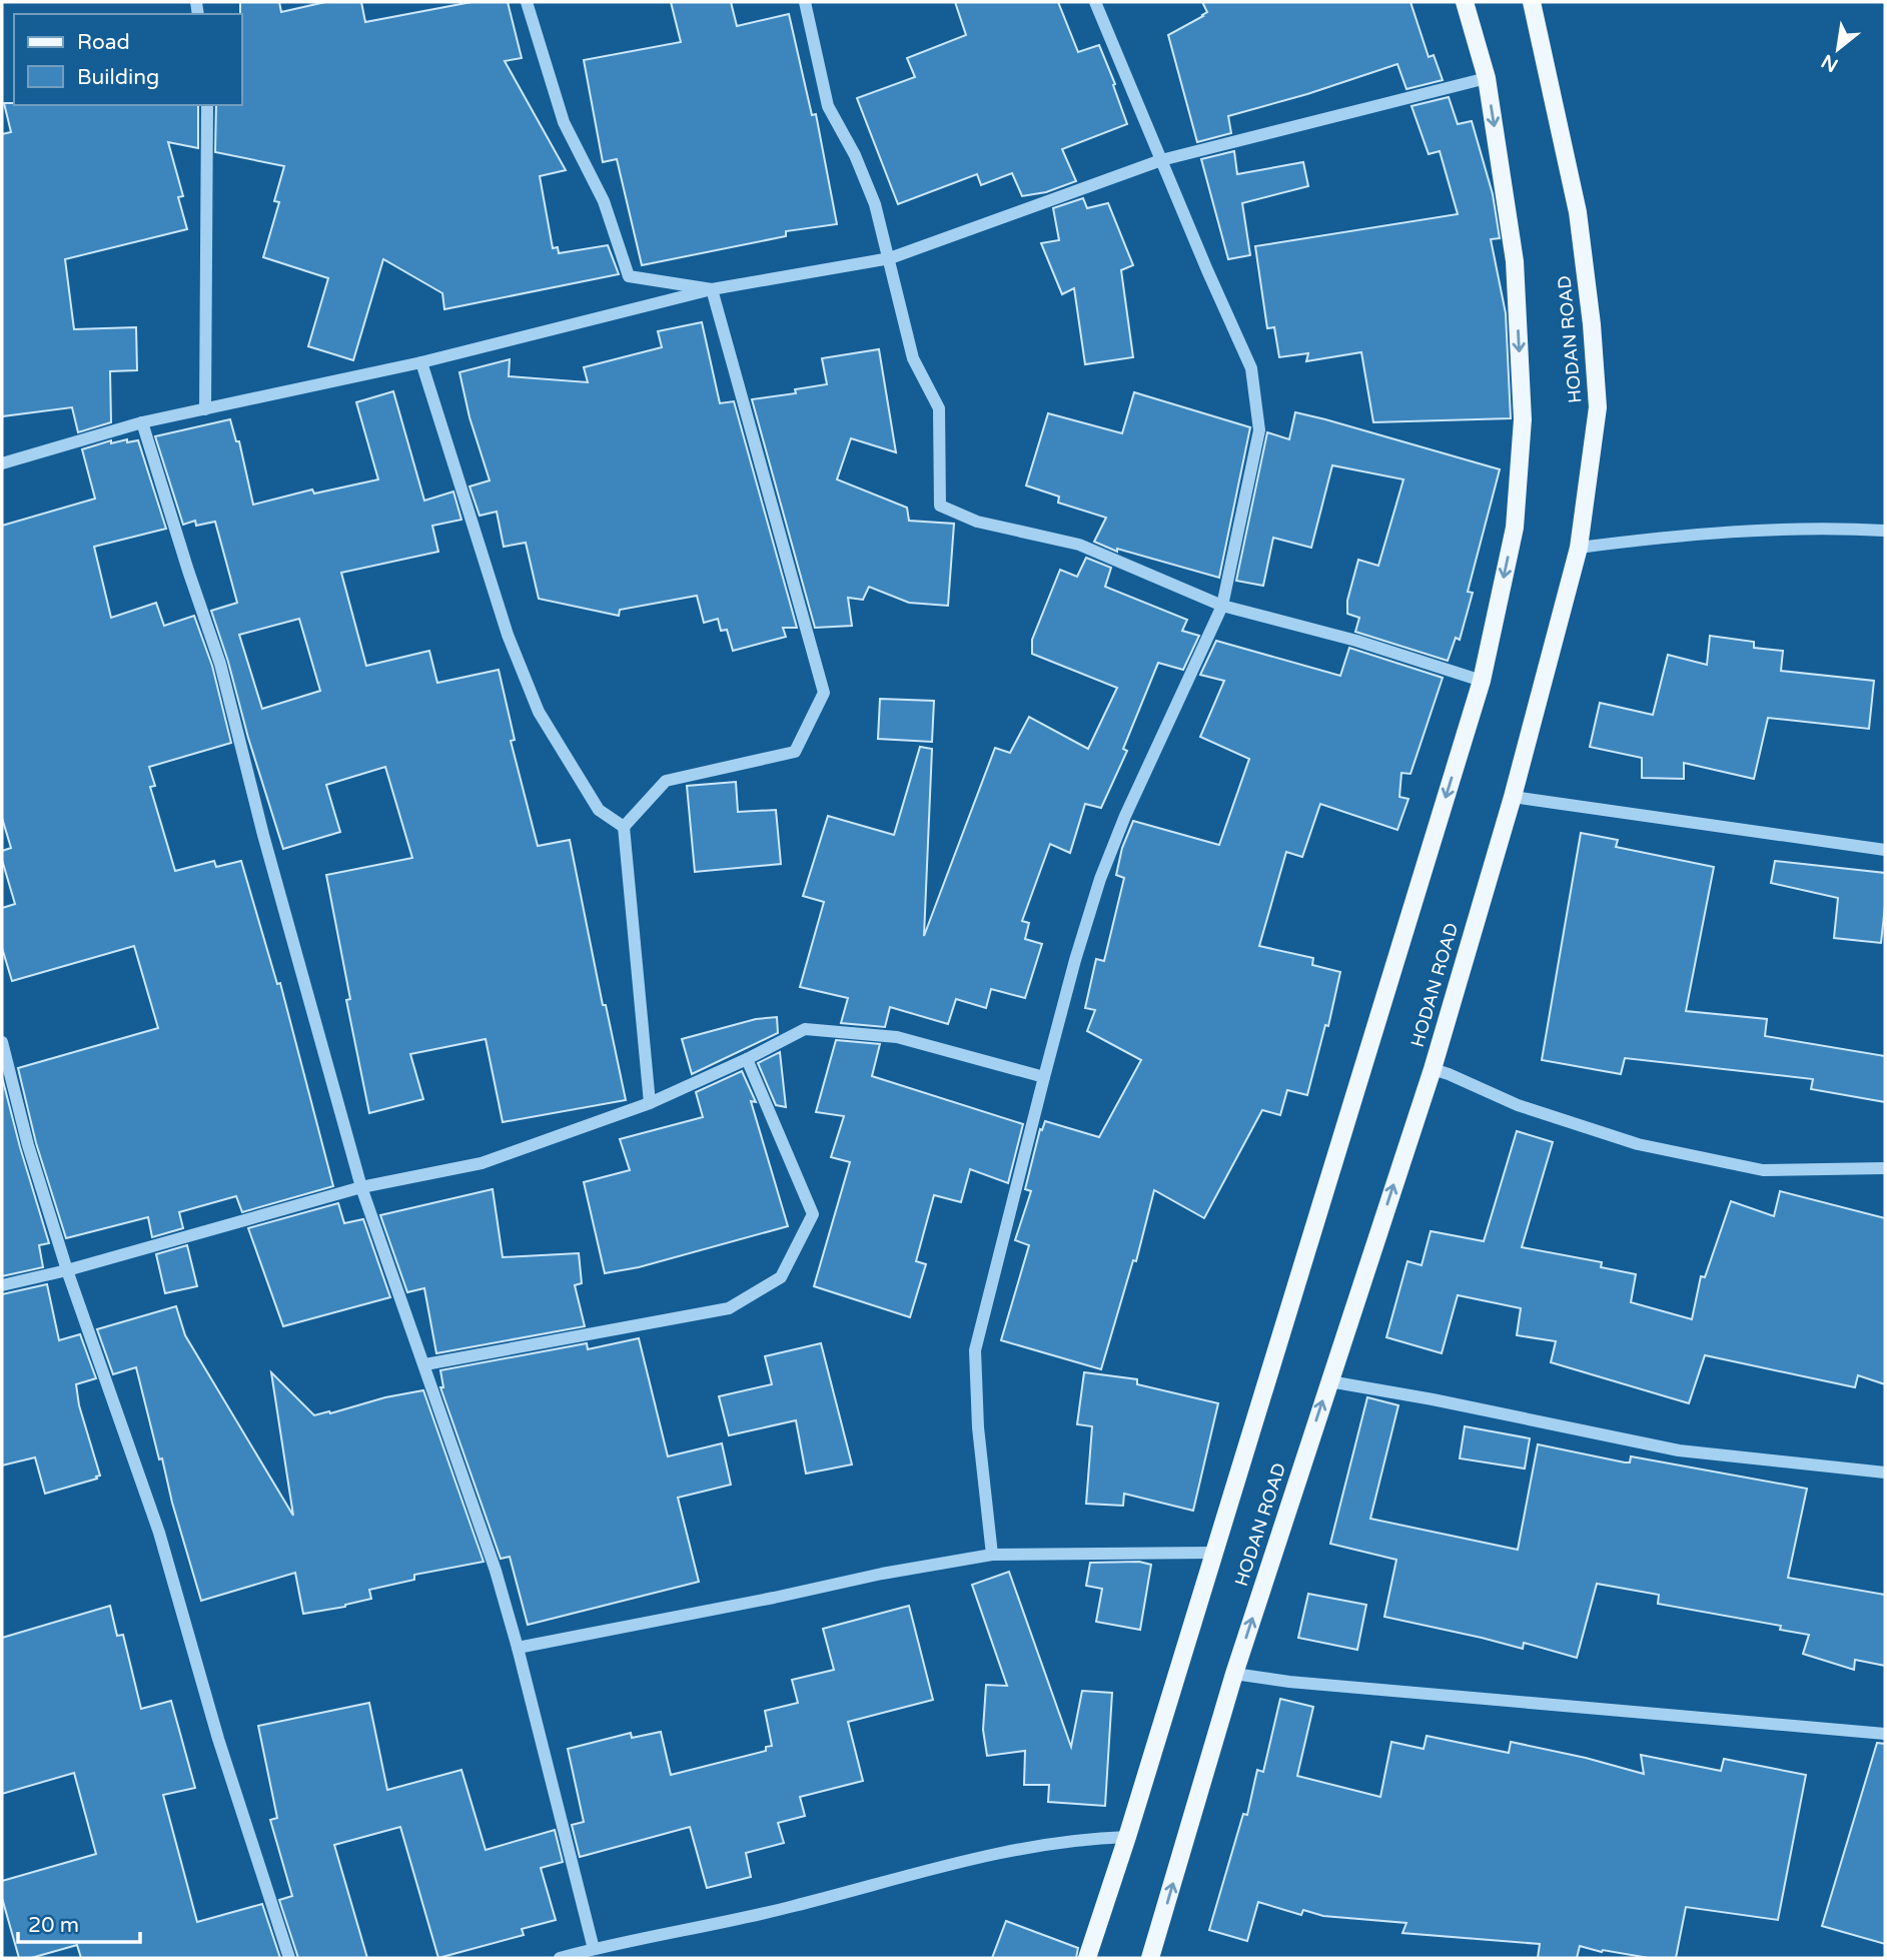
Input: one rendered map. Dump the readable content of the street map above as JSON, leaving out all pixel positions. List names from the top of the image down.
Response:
{
  "streets": {
    "main road": ["HODAN ROAD"]
  },
  "legend": ["Road", "Building"],
  "scale_bar": "20 m",
  "north": "bottom left"
}
